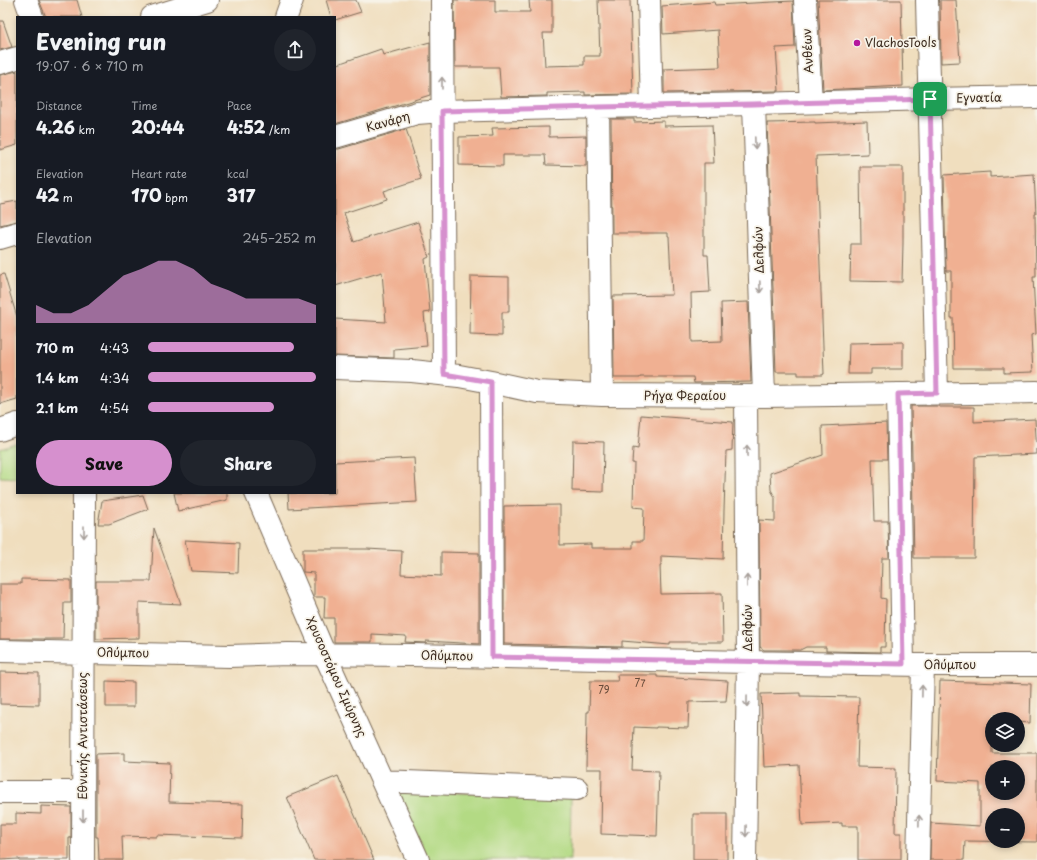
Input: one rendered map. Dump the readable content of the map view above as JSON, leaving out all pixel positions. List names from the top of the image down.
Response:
{
  "streets": {
    "street": [
      "Ανθέων",
      "Εγνατία",
      "Κανάρη",
      "Δελφών",
      "Ρήγα Φεραίου",
      "Ολύμπου",
      "Χρυσοστόμου Σμύρνης",
      "Εθνικής Αντιστάσεως"
    ]
  },
  "crossings": [
    ["Ανθέων", "Εγνατία"],
    ["Εγνατία", "Κανάρη"],
    ["Εγνατία", "Δελφών"],
    ["Δελφών", "Ρήγα Φεραίου"],
    ["Δελφών", "Ολύμπου"],
    ["Ολύμπου", "Χρυσοστόμου Σμύρνης"],
    ["Ολύμπου", "Εθνικής Αντιστάσεως"]
  ],
  "one_way": ["Εθνικής Αντιστάσεως"],
  "places": ["VlachosTools"],
  "house_numbers": ["77", "79"],
  "page": {
    "heading": ["Evening run", "19:07 · 6 × 710 m"],
    "stats": [
      ["Distance", "4.26 km"],
      ["Time", "20:44"],
      ["Pace", "4:52 /km"],
      ["Elevation", "42 m"],
      ["Heart rate", "170 bpm"],
      ["kcal", "317"]
    ],
    "chart": ["Elevation", "245–252 m"],
    "list": [
      {
        "name": "710 m",
        "note": "4:43"
      },
      {
        "name": "1.4 km",
        "note": "4:34"
      },
      {
        "name": "2.1 km",
        "note": "4:54"
      }
    ],
    "buttons": ["Save", "Share"],
    "map_buttons": ["+", "−"]
  }
}
